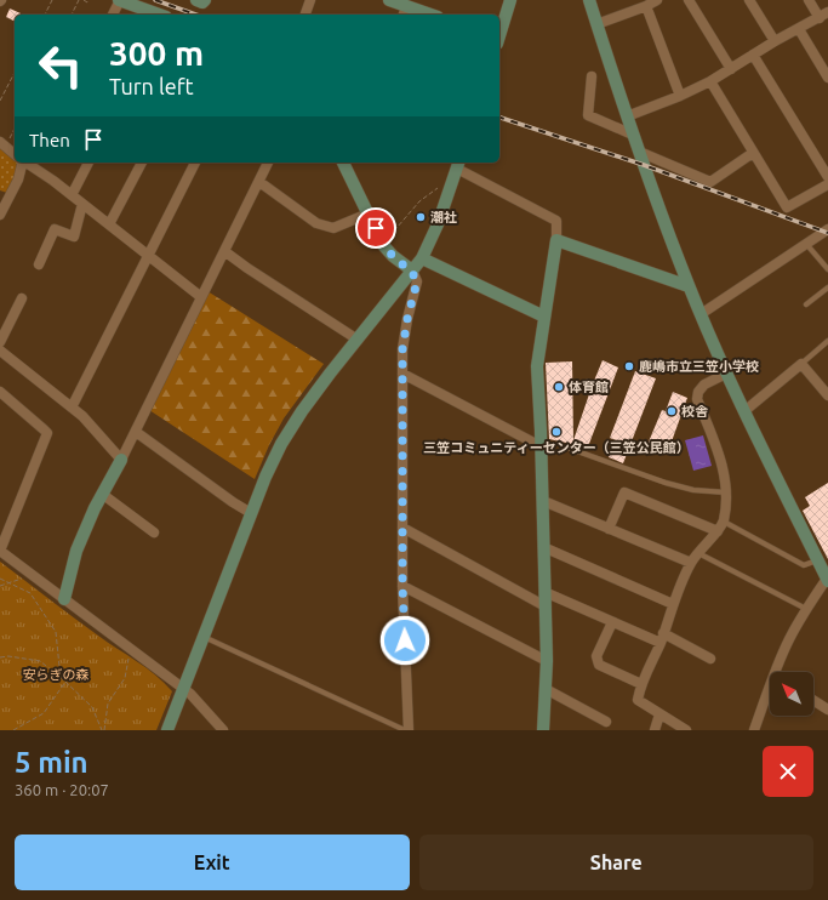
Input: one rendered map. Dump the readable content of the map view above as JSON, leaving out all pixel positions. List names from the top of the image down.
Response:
{
  "parks": ["安らぎの森"],
  "places": [
    "潮社",
    "鹿嶋市立三笠小学校",
    "体育館",
    "校舎",
    "三笠コミュニティーセンター（三笠公民館）"
  ],
  "north": "top left",
  "page": {
    "turn": ["300 m", "Turn left"],
    "then": "Then",
    "heading": ["5 min", "360 m · 20:07"],
    "buttons": ["Exit", "Share"]
  }
}
